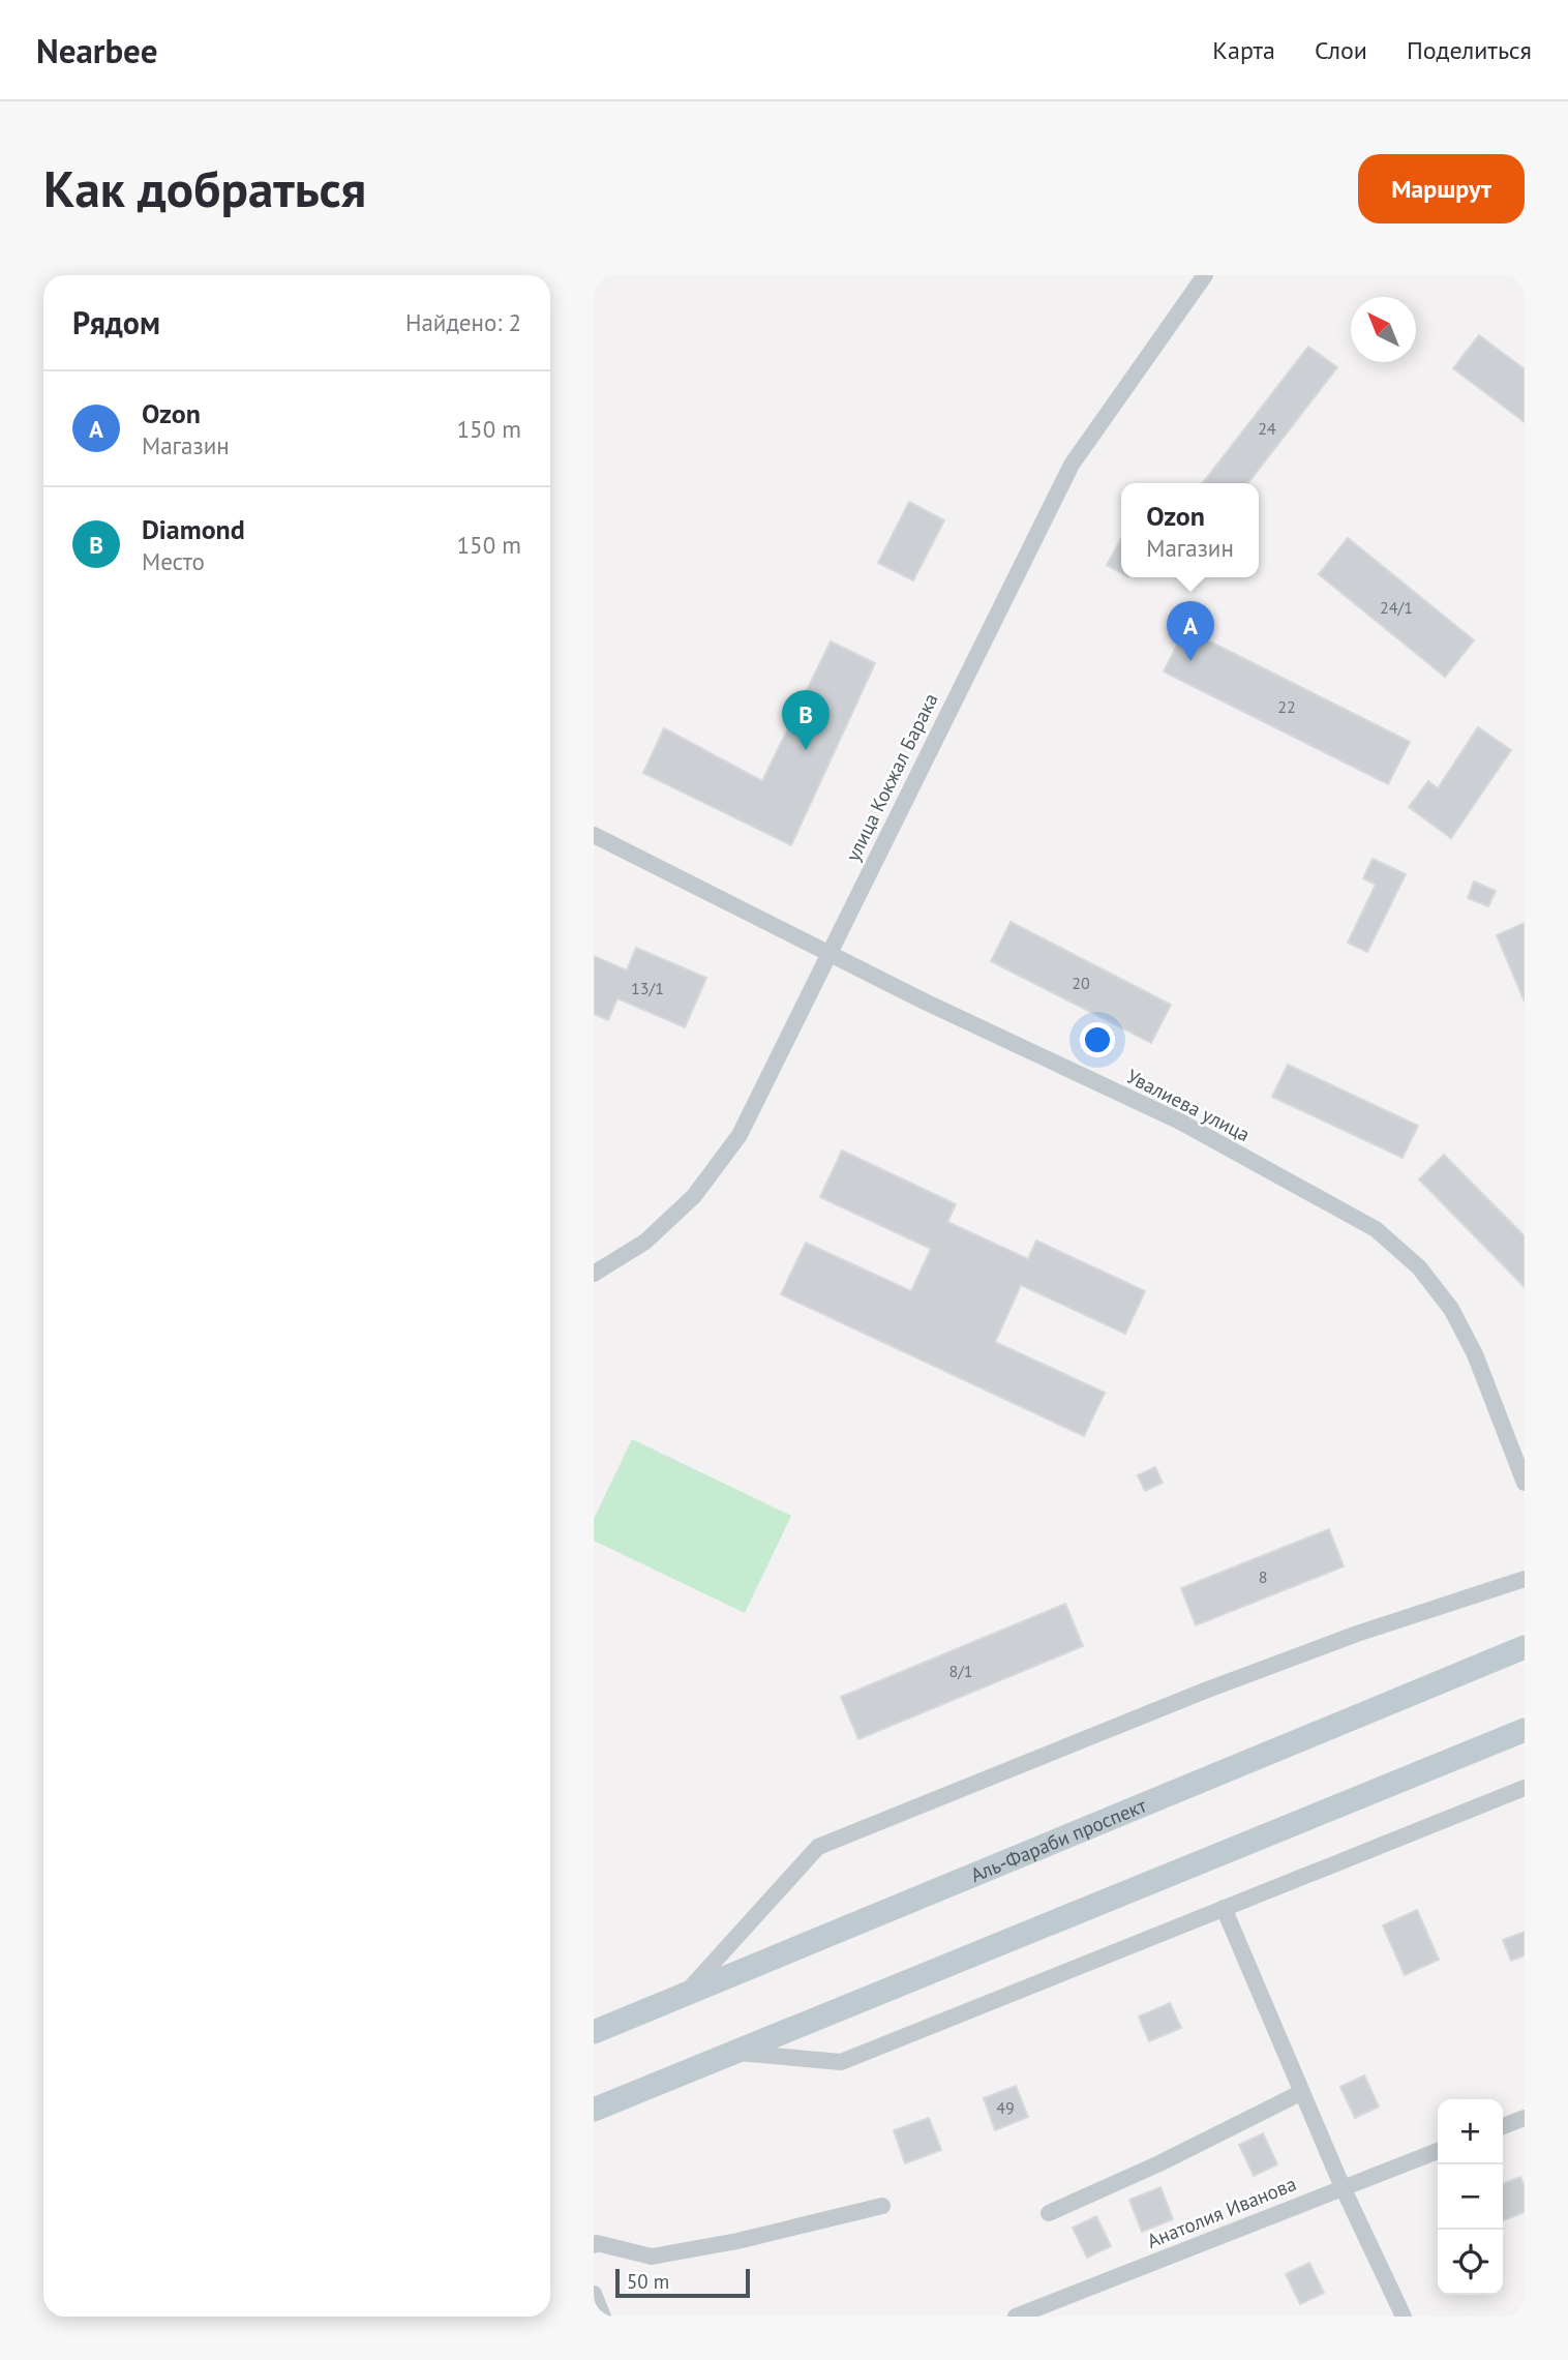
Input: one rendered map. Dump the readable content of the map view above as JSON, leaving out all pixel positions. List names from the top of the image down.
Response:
{
  "streets": {
    "street": [
      "улица Кокжал Барака",
      "Увалиева улица",
      "Аль-Фараби проспект",
      "Анатолия Иванова"
    ]
  },
  "crossings": [
    ["улица Кокжал Барака", "Увалиева улица"]
  ],
  "house_numbers": [
    "24",
    "24/1",
    "22",
    "20",
    "13/1",
    "8",
    "8/1",
    "49"
  ],
  "scale_bar": "50 m",
  "north": "top left",
  "page": {
    "header": "Nearbee",
    "nav": ["Карта", "Слои", "Поделиться"],
    "buttons": "Маршрут",
    "title": "Как добраться",
    "heading": ["Рядом", "Найдено: 2"],
    "list": [
      {
        "mark": "A",
        "name": "Ozon",
        "note": "Магазин",
        "value": "150 m"
      },
      {
        "mark": "B",
        "name": "Diamond",
        "note": "Место",
        "value": "150 m"
      }
    ],
    "popup": ["Ozon", "Магазин"],
    "pins": ["A", "B"],
    "map_buttons": ["+", "−"],
    "scale": "50 m"
  }
}
